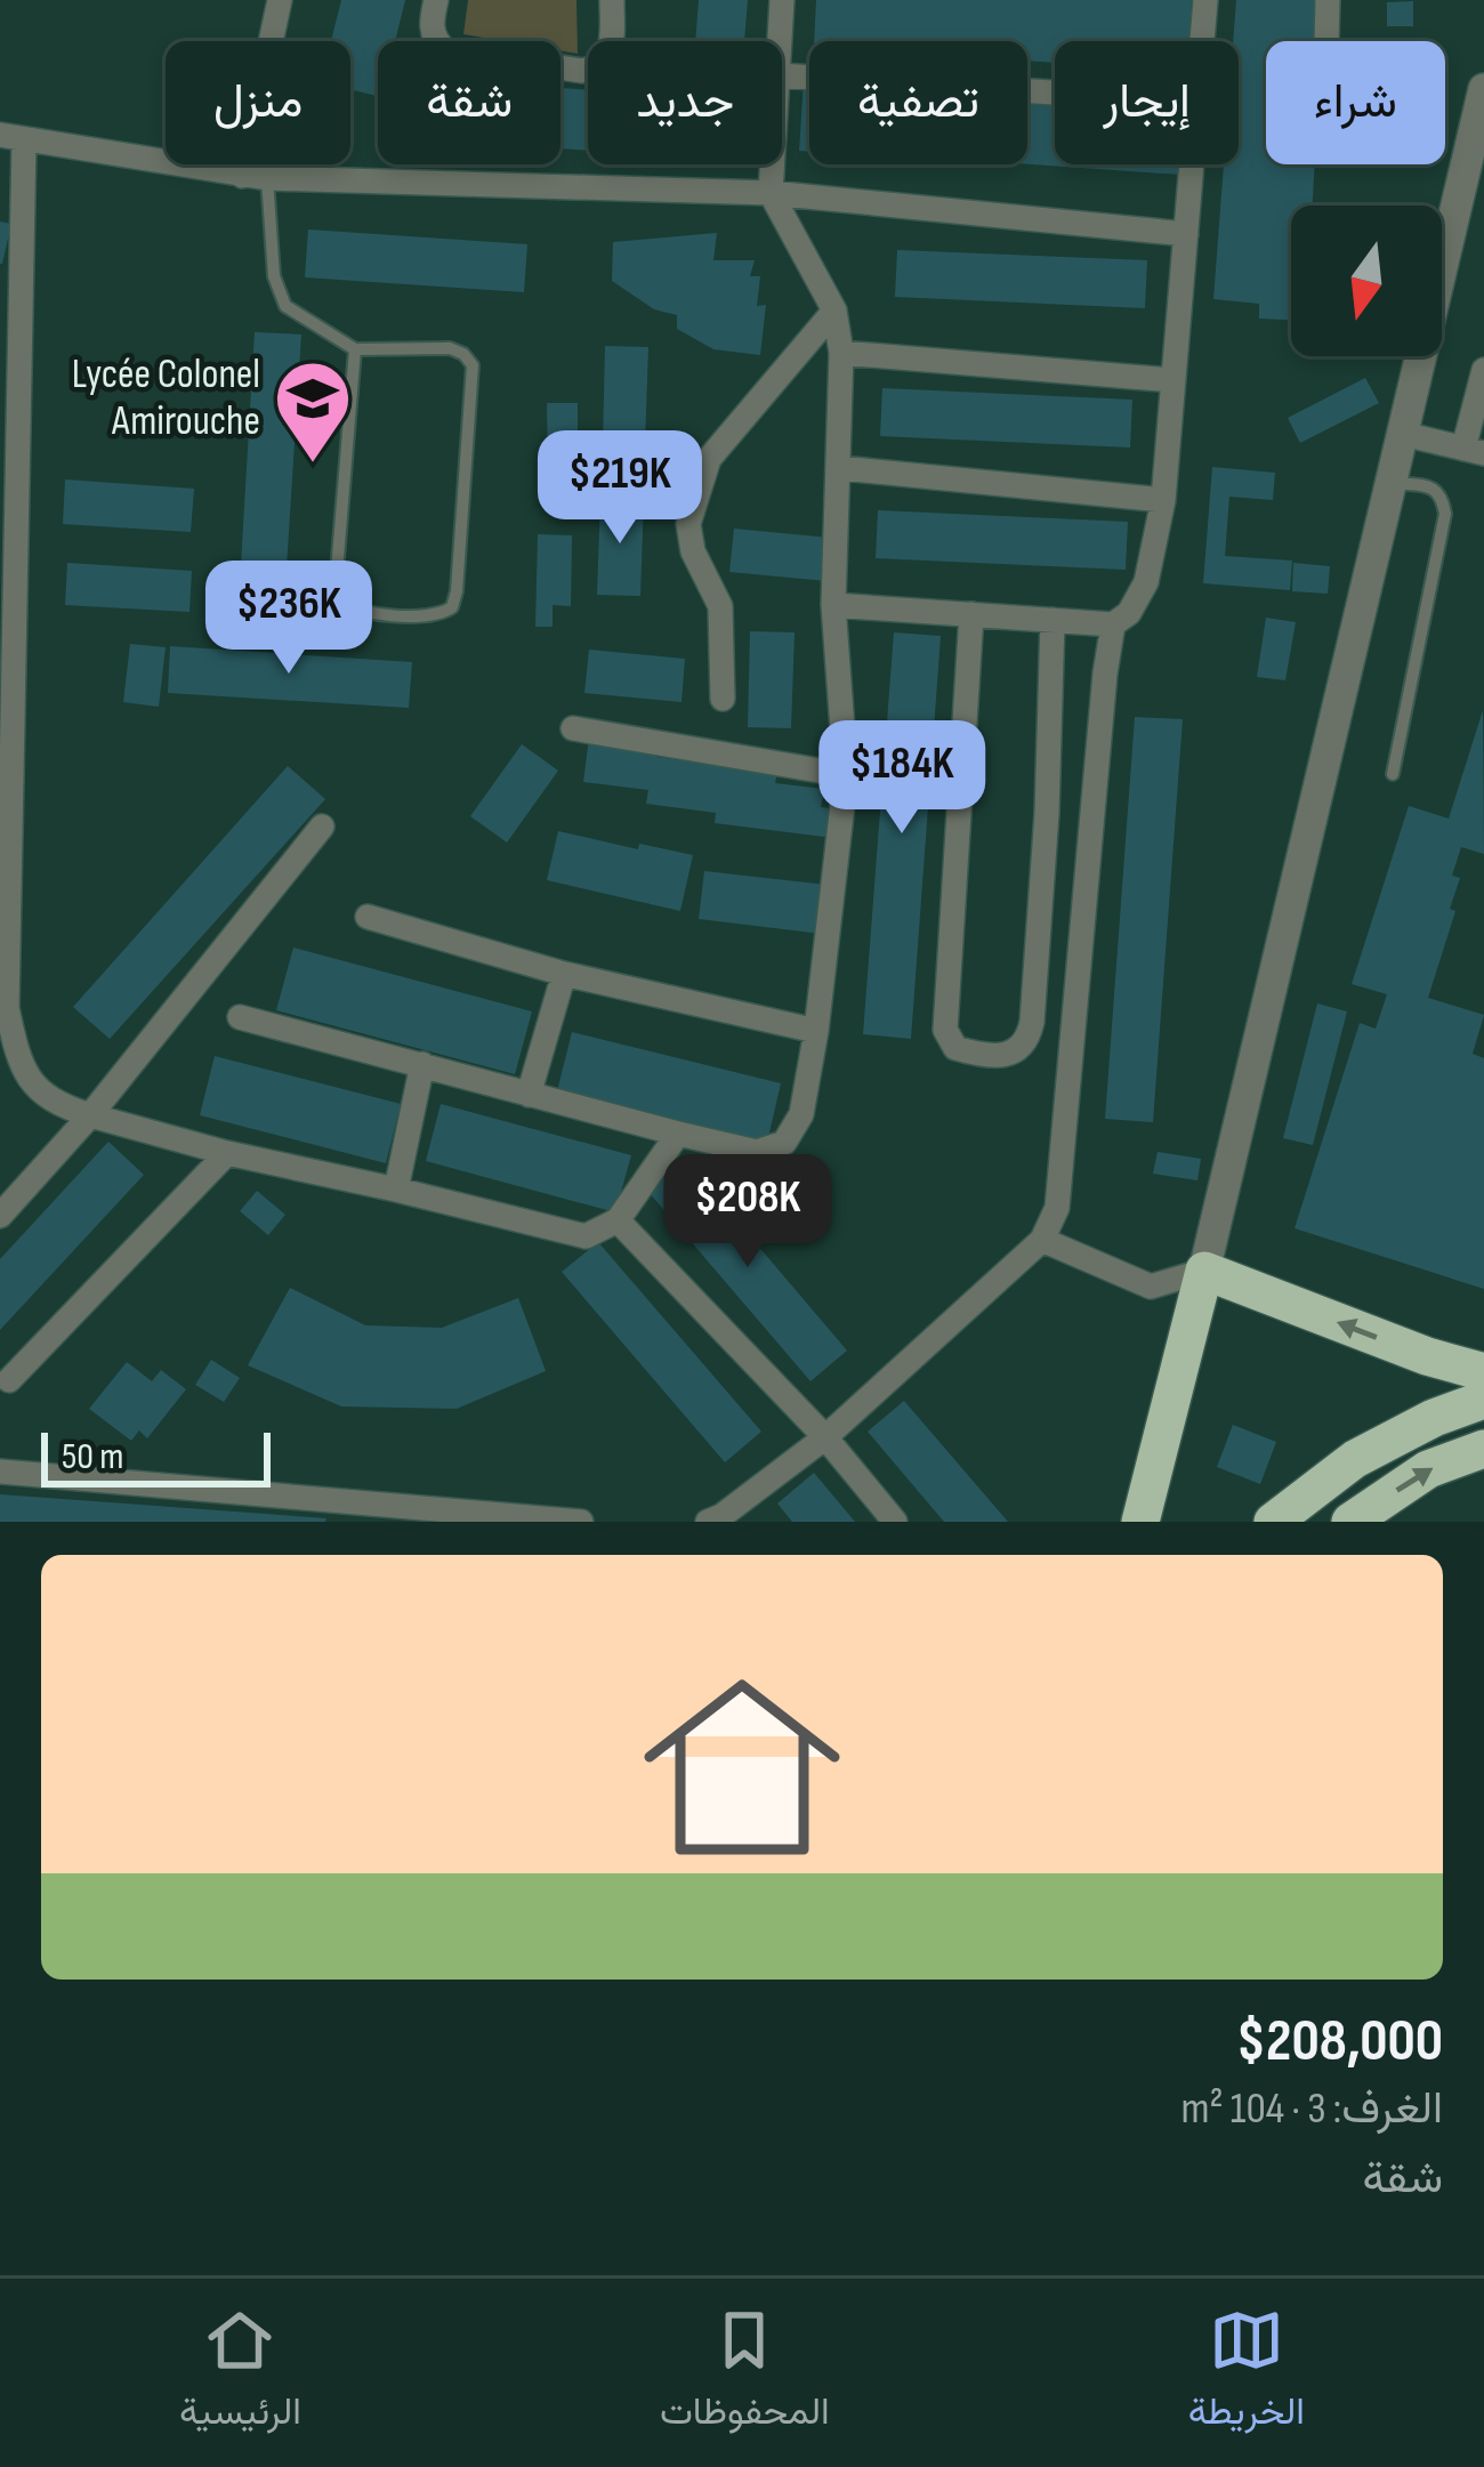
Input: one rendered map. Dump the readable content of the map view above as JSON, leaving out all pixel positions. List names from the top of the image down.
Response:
{
  "places": {
    "school or university": ["Lycée Colonel Amirouche"]
  },
  "scale_bar": "50 m",
  "north": "bottom",
  "page": {
    "chip": [
      "شراء",
      "إيجار",
      "تصفية",
      "جديد",
      "شقة",
      "منزل"
    ],
    "price": [
      "$219K",
      "$236K",
      "$184K",
      "$208K"
    ],
    "scale": "50 m",
    "list": [
      {
        "name": "$208,000",
        "note": "الغرف: 3 · 104 m² · شقة"
      }
    ],
    "tabs": ["الخريطة", "المحفوظات", "الرئيسية"]
  }
}
